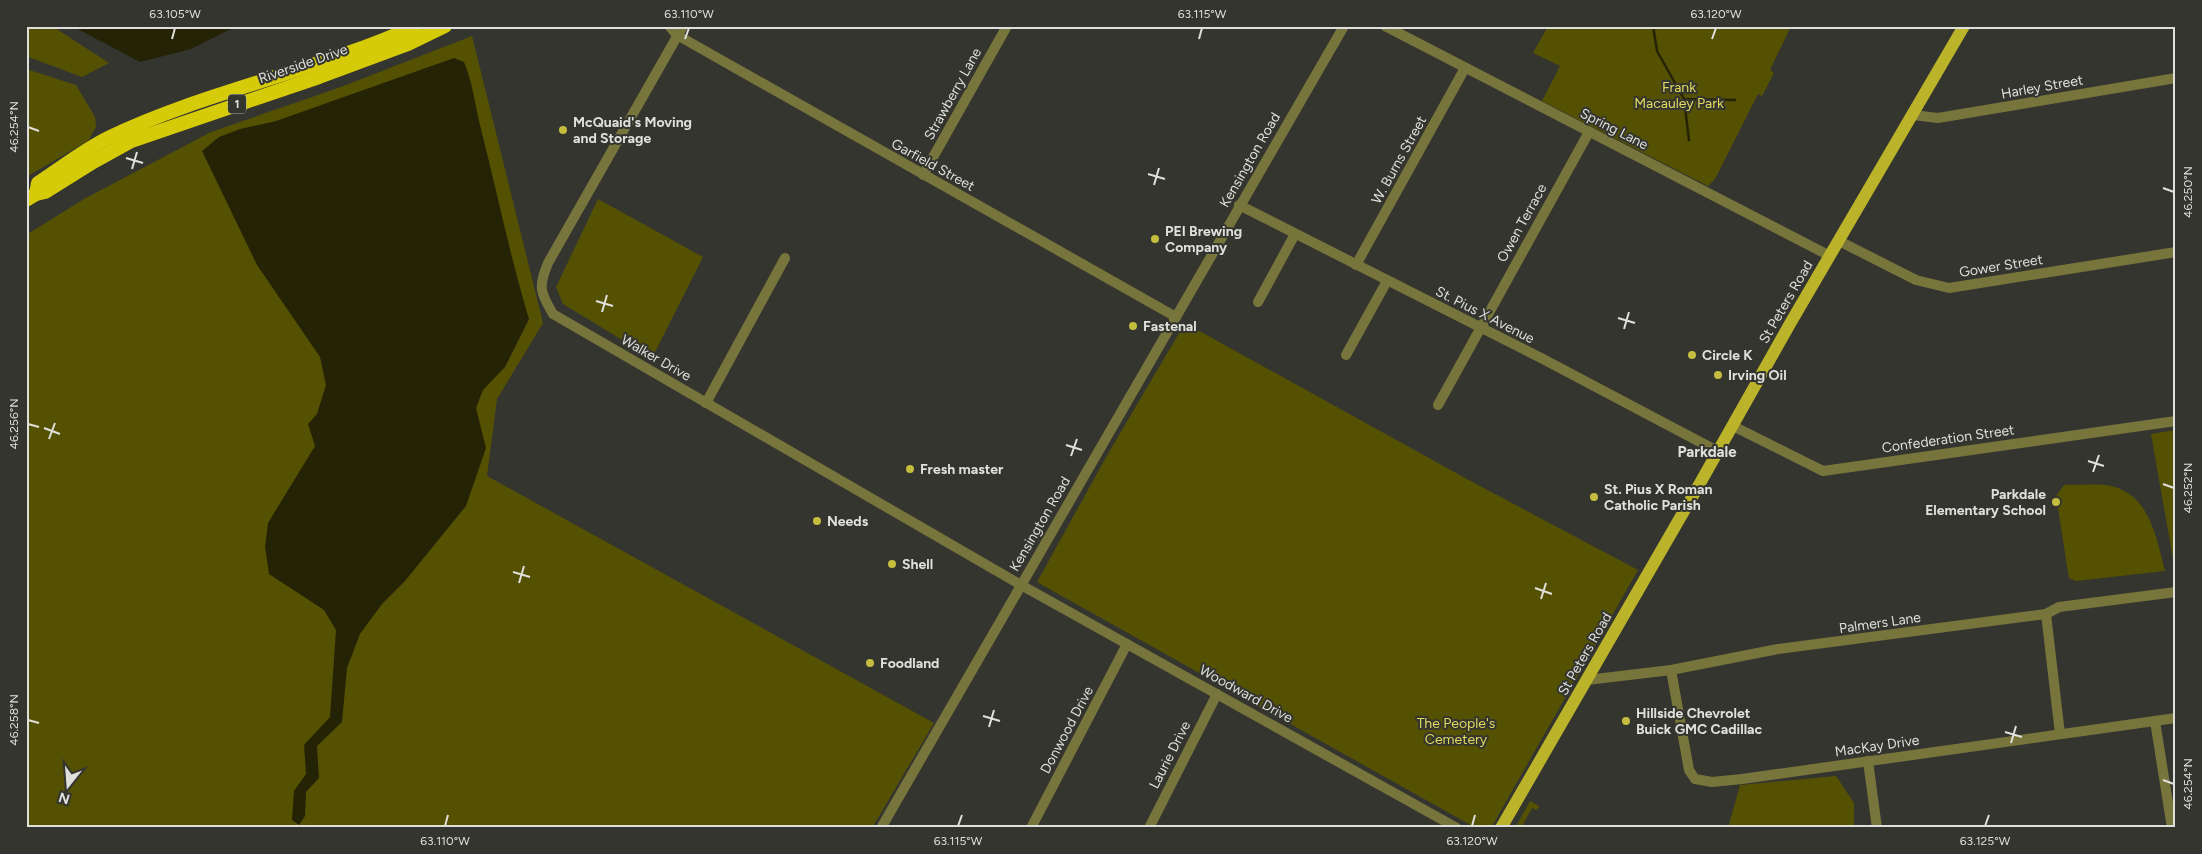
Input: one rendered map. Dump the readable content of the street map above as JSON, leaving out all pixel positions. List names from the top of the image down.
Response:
{
  "streets": {
    "highway": ["Riverside Drive", "1"],
    "main road": ["St Peters Road"],
    "street": [
      "Harley Street",
      "Strawberry Lane",
      "Spring Lane",
      "Kensington Road",
      "W. Burns Street",
      "Garfield Street",
      "Owen Terrace",
      "Gower Street",
      "St. Pius X Avenue",
      "Walker Drive",
      "Confederation Street",
      "Palmers Lane",
      "Woodward Drive",
      "Donwood Drive",
      "MacKay Drive",
      "Laurie Drive"
    ]
  },
  "crossings": [
    ["Harley Street", "St Peters Road"],
    ["Strawberry Lane", "Garfield Street"],
    ["Spring Lane", "W. Burns Street"],
    ["Spring Lane", "Owen Terrace"],
    ["Spring Lane", "St Peters Road"],
    ["Kensington Road", "Garfield Street"],
    ["Kensington Road", "St. Pius X Avenue"],
    ["Kensington Road", "Walker Drive"],
    ["Kensington Road", "Woodward Drive"],
    ["W. Burns Street", "St. Pius X Avenue"],
    ["Garfield Street", "Walker Drive"],
    ["Owen Terrace", "St. Pius X Avenue"],
    ["Gower Street", "St Peters Road"],
    ["St Peters Road", "St. Pius X Avenue"],
    ["St Peters Road", "Confederation Street"],
    ["St Peters Road", "Palmers Lane"],
    ["Walker Drive", "Woodward Drive"],
    ["Palmers Lane", "MacKay Drive"],
    ["Woodward Drive", "Donwood Drive"],
    ["Woodward Drive", "Laurie Drive"]
  ],
  "districts": ["Parkdale"],
  "parks": ["Frank Macauley Park", "The People's Cemetery"],
  "places": [
    "McQuaid's Moving and Storage",
    "PEI Brewing Company",
    "Fastenal",
    "Circle K",
    "Irving Oil",
    "Fresh master",
    "St. Pius X Roman Catholic Parish",
    "Parkdale Elementary School",
    "Needs",
    "Shell",
    "Foodland",
    "Hillside Chevrolet Buick GMC Cadillac"
  ],
  "north": "bottom",
  "coordinates": [
    "63.105°W",
    "63.110°W",
    "63.115°W",
    "63.120°W",
    "46.254°N",
    "46.250°N",
    "46.256°N",
    "46.252°N",
    "46.258°N",
    "63.125°W"
  ]
}
